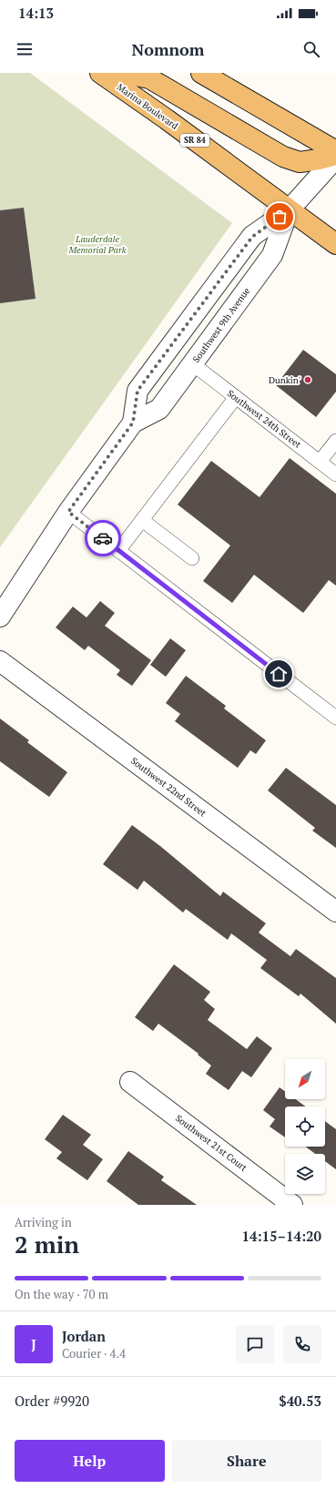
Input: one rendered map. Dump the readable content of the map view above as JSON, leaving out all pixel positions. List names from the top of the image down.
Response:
{
  "streets": {
    "main road": ["Marina Boulevard", "SR 84"],
    "street": ["Southwest 9th Avenue", "Southwest 22nd Street", "Southwest 21st Court"],
    "lane": ["Southwest 24th Street"]
  },
  "crossings": [
    ["Marina Boulevard", "Southwest 9th Avenue"],
    ["Southwest 9th Avenue", "Southwest 24th Street"]
  ],
  "parks": ["Lauderdale Memorial Park"],
  "places": ["Dunkin'"],
  "north": "bottom left",
  "page": {
    "status": "14:13",
    "header": "Nomnom",
    "heading": ["2 min", "Arriving in", "14:15–14:20"],
    "panel": [
      "Jordan",
      "Courier · 4.4",
      "Order #9920",
      "$40.53"
    ],
    "bar": "On the way · 70 m",
    "round": "J",
    "buttons": ["Help", "Share"]
  }
}
